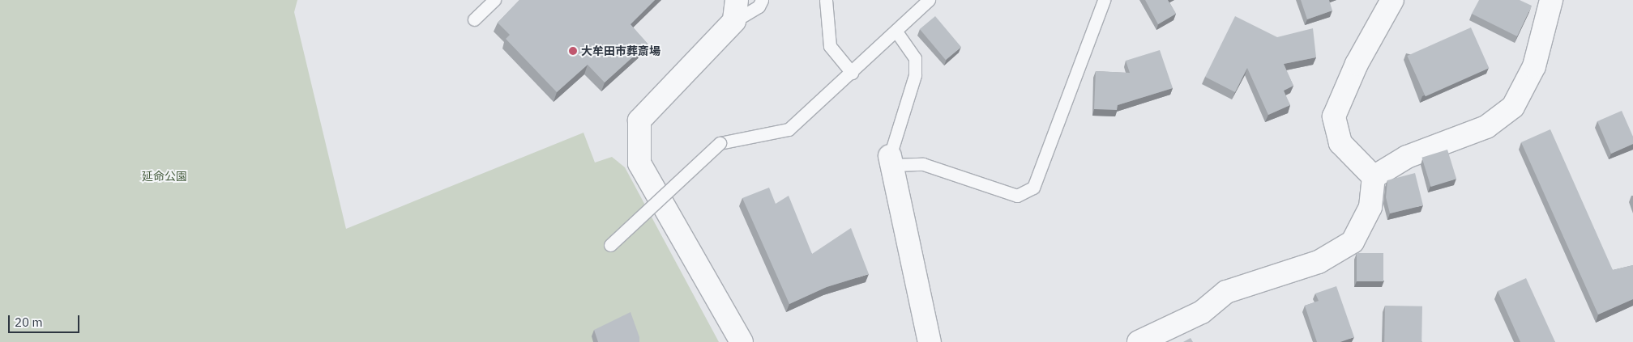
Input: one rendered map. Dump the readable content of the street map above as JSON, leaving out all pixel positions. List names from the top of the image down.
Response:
{
  "parks": ["延命公園"],
  "places": ["大牟田市葬斎場"],
  "scale_bar": "20 m"
}
